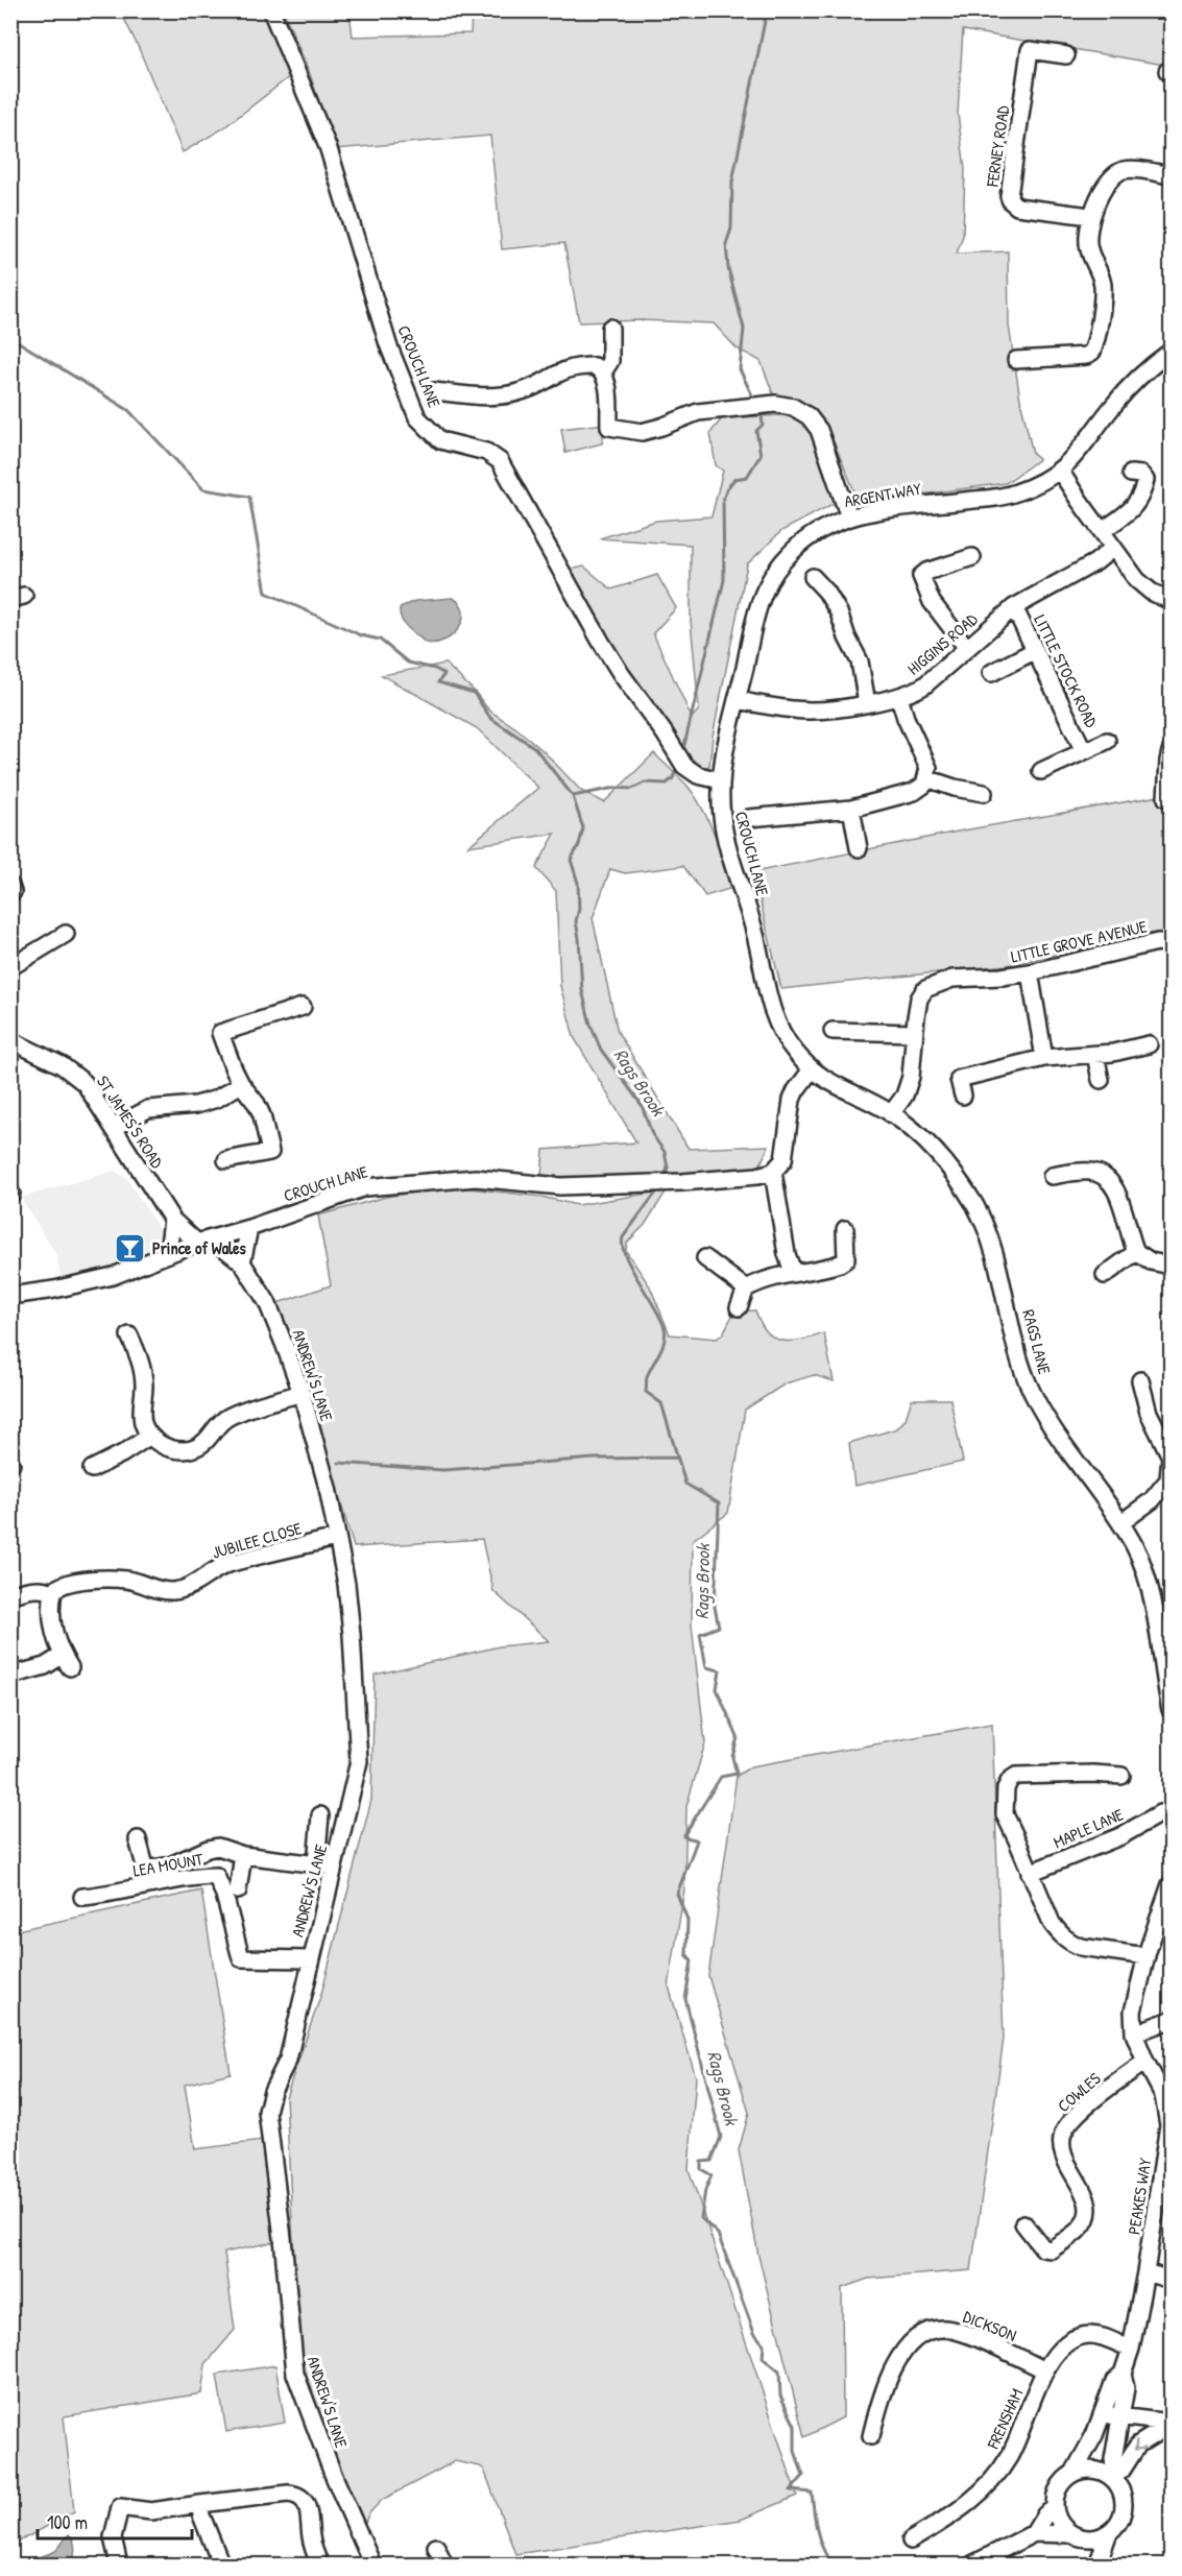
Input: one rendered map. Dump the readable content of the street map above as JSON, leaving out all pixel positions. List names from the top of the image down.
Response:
{
  "streets": {
    "street": [
      "FERNEY ROAD",
      "CROUCH LANE",
      "ARGENT WAY",
      "HIGGINS ROAD",
      "LITTLE STOCK ROAD",
      "LITTLE GROVE AVENUE",
      "ST JAMES'S ROAD",
      "RAGS LANE",
      "ANDREW'S LANE",
      "JUBILEE CLOSE",
      "MAPLE LANE",
      "LEA MOUNT",
      "COWLES",
      "PEAKES WAY",
      "DICKSON",
      "FRENSHAM"
    ]
  },
  "crossings": [
    ["CROUCH LANE", "ARGENT WAY"],
    ["CROUCH LANE", "ST JAMES'S ROAD"],
    ["CROUCH LANE", "RAGS LANE"],
    ["CROUCH LANE", "ANDREW'S LANE"],
    ["ARGENT WAY", "HIGGINS ROAD"],
    ["HIGGINS ROAD", "LITTLE STOCK ROAD"],
    ["LITTLE GROVE AVENUE", "RAGS LANE"],
    ["ST JAMES'S ROAD", "ANDREW'S LANE"],
    ["ANDREW'S LANE", "JUBILEE CLOSE"],
    ["ANDREW'S LANE", "LEA MOUNT"],
    ["COWLES", "PEAKES WAY"],
    ["PEAKES WAY", "FRENSHAM"],
    ["DICKSON", "FRENSHAM"]
  ],
  "water": ["Rags Brook"],
  "places": {
    "bar": ["Prince of Wales"]
  },
  "scale_bar": "100 m"
}
